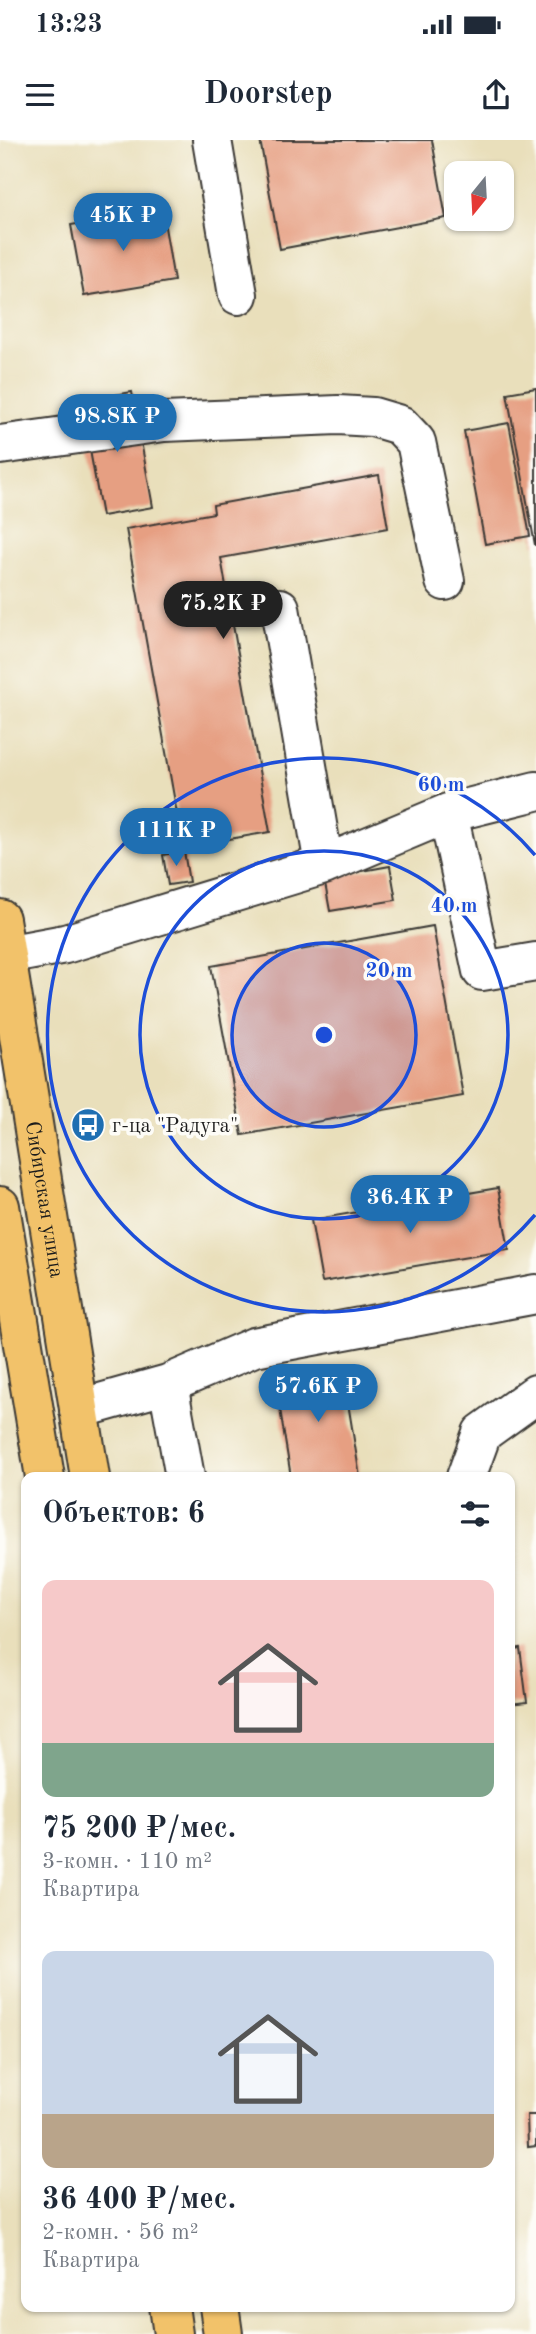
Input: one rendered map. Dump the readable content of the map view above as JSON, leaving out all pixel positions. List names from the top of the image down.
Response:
{
  "streets": {
    "main road": ["Сибирская улица"]
  },
  "places": {
    "bus stop": ["г-ца \"Радуга\""]
  },
  "north": "bottom",
  "page": {
    "status": "13:23",
    "header": "Doorstep",
    "price": [
      "45K ₽",
      "98.8K ₽",
      "75.2K ₽",
      "111K ₽",
      "36.4K ₽",
      "57.6K ₽"
    ],
    "heading": "Объектов: 6",
    "list": [
      {
        "name": "75 200 ₽/мес.",
        "note": "3-комн. · 110 m² · Квартира"
      },
      {
        "name": "36 400 ₽/мес.",
        "note": "2-комн. · 56 m² · Квартира"
      }
    ]
  },
  "rings": ["60 m", "40 m", "20 m"]
}
